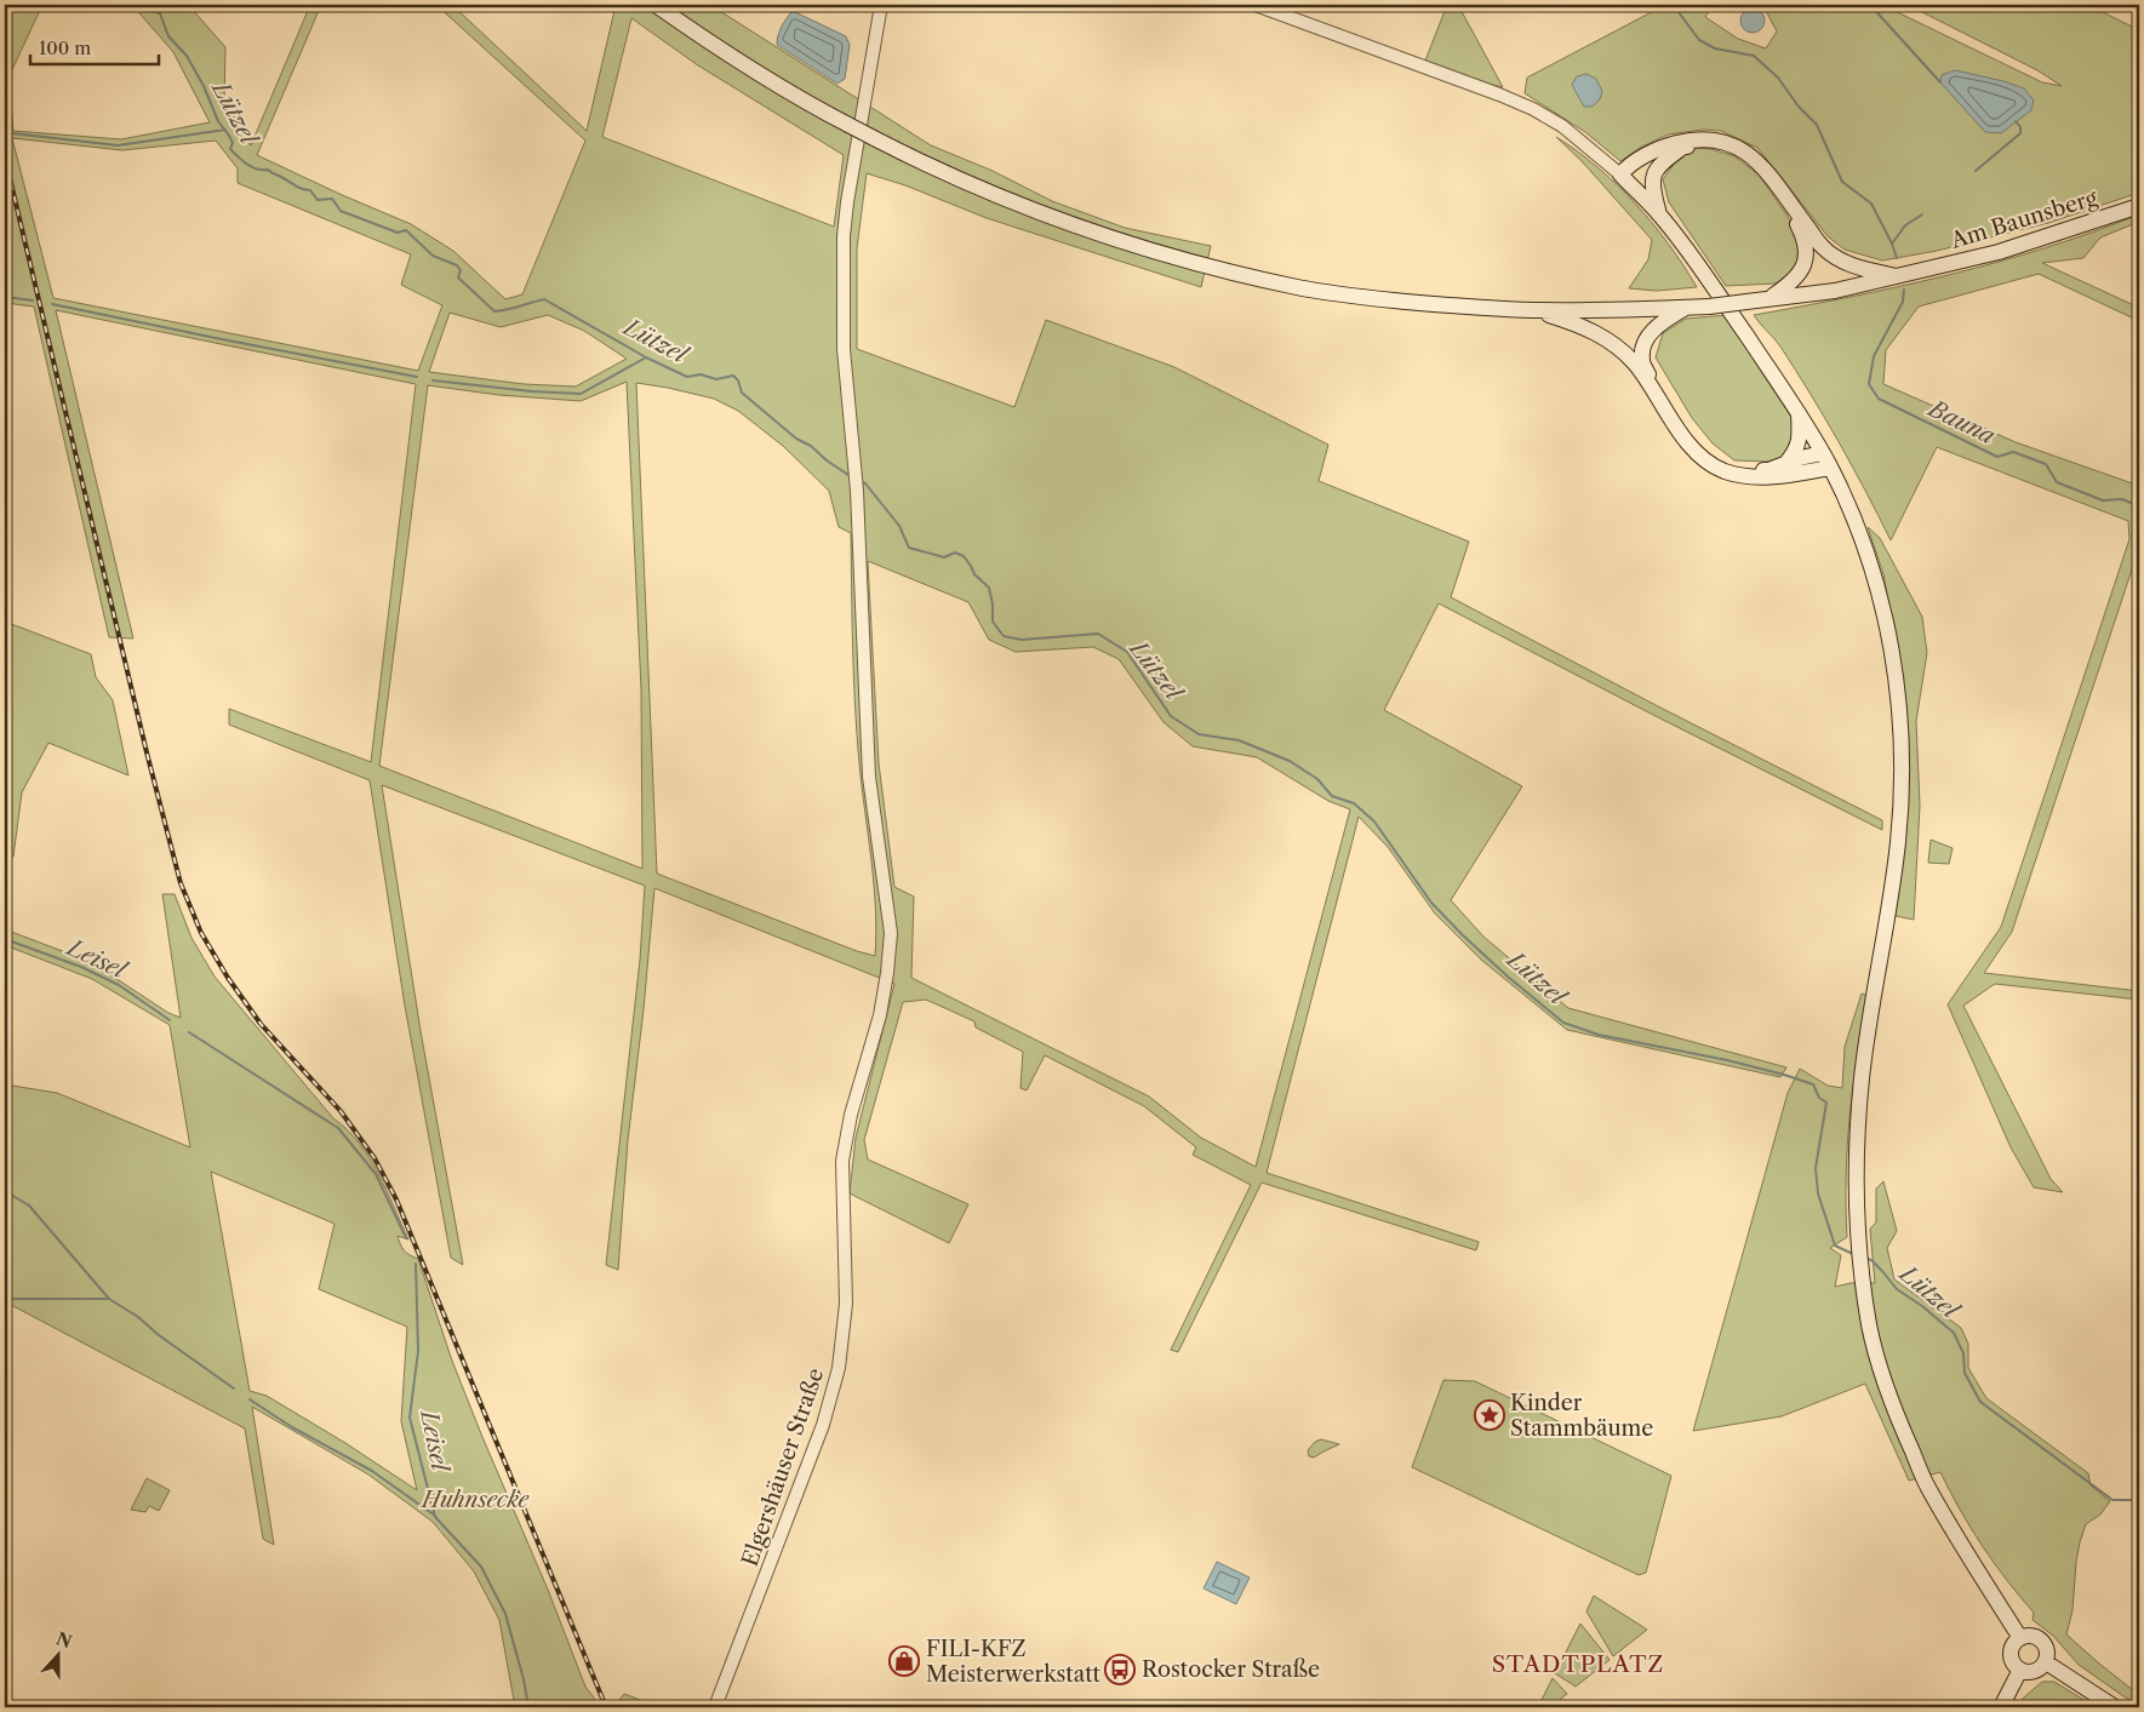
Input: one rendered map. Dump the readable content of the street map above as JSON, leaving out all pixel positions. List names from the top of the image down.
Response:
{
  "streets": {
    "main road": ["Am Baunsberg"],
    "street": ["Elgershäuser Straße"]
  },
  "districts": ["STADTPLATZ"],
  "water": ["Lützel", "Bauna", "Leisel"],
  "parks": ["Huhnsecke"],
  "places": {
    "place": ["Kinder Stammbäume"],
    "shop": ["FILI-KFZ Meisterwerkstatt"],
    "bus stop": ["Rostocker Straße"]
  },
  "scale_bar": "100 m",
  "north": "top"
}
